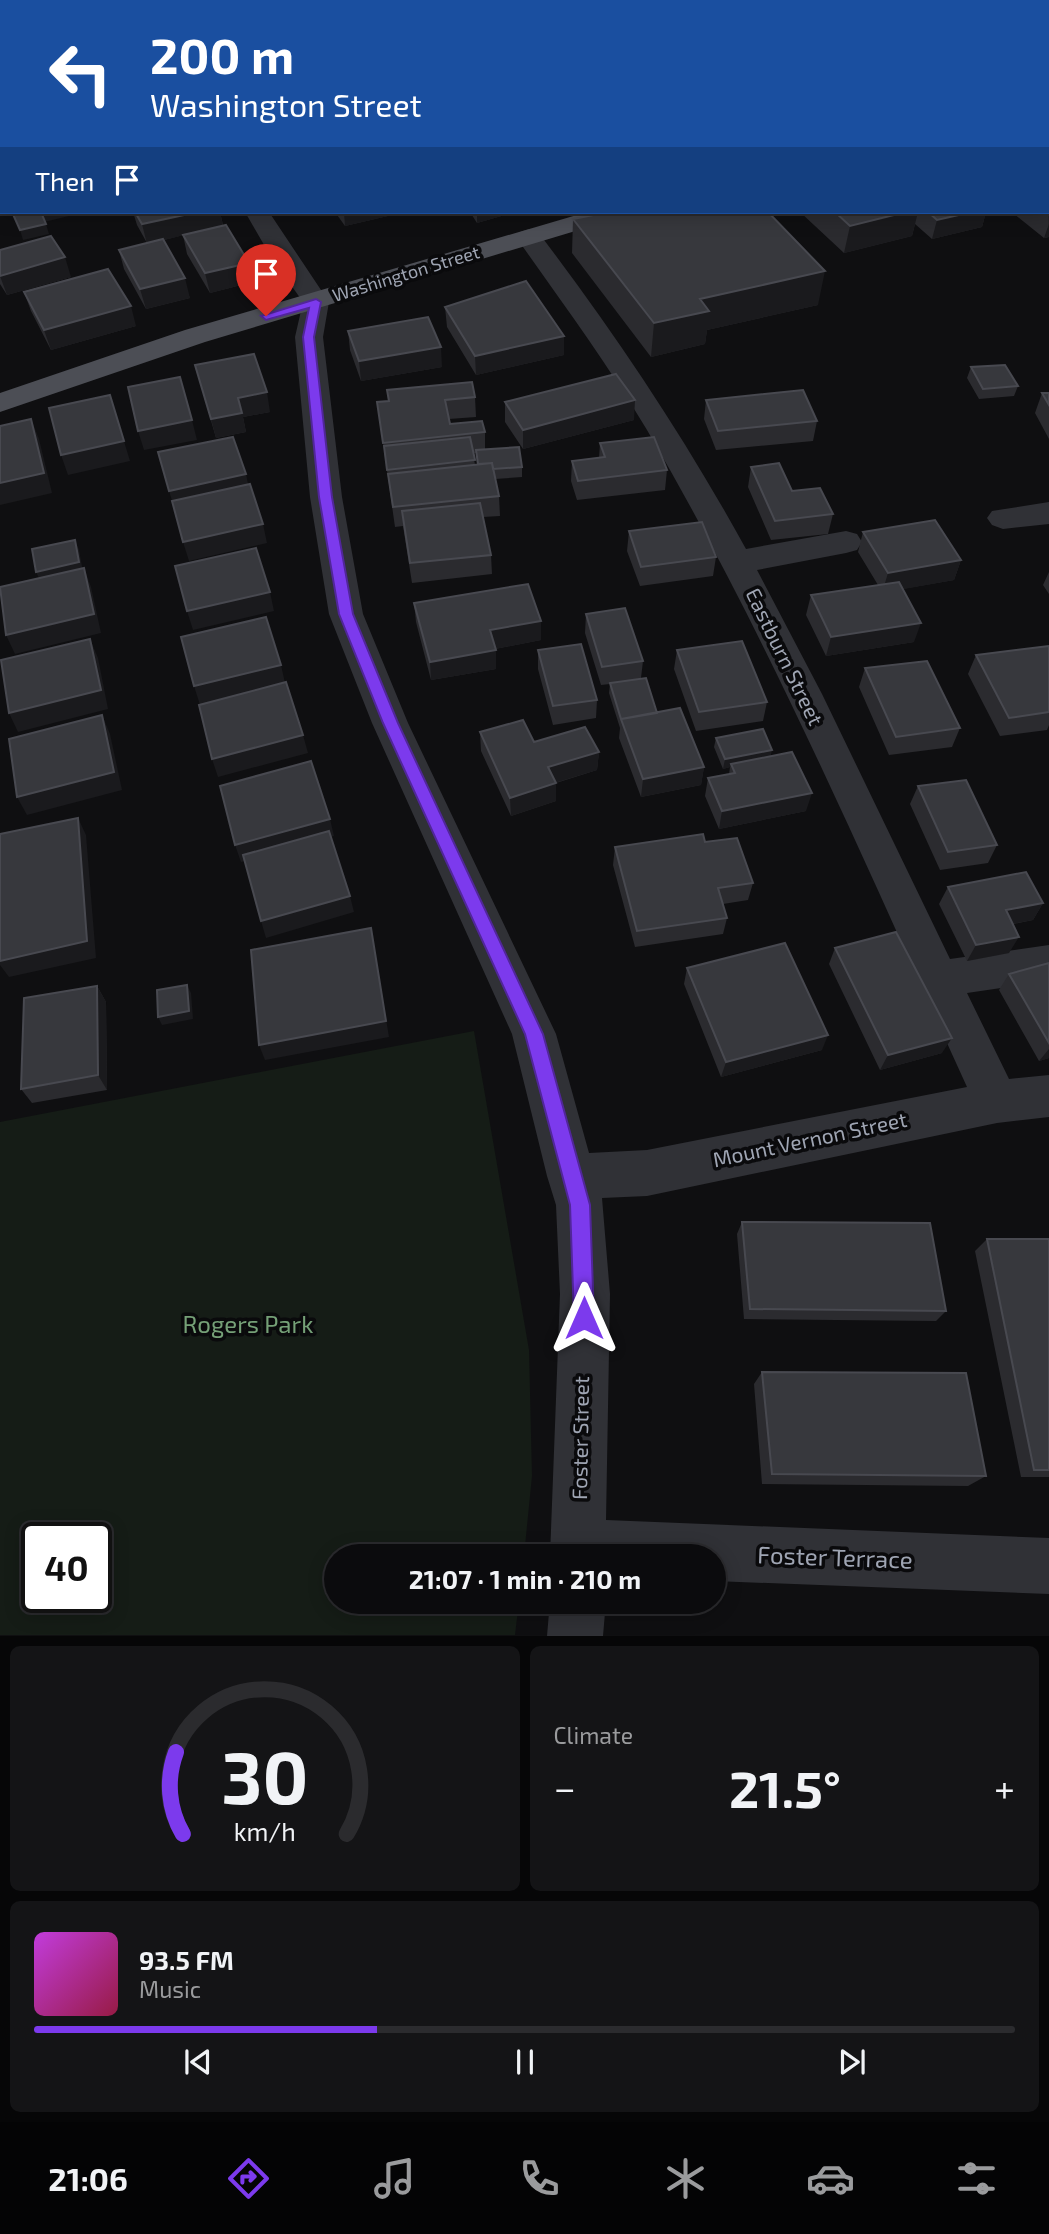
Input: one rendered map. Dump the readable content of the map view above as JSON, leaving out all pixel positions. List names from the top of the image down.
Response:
{
  "streets": {
    "main road": ["Washington Street"],
    "street": [
      "Eastburn Street",
      "Mount Vernon Street",
      "Foster Street",
      "Foster Terrace"
    ]
  },
  "crossings": [
    ["Washington Street", "Eastburn Street"],
    ["Washington Street", "Foster Street"],
    ["Eastburn Street", "Mount Vernon Street"],
    ["Mount Vernon Street", "Foster Street"]
  ],
  "parks": ["Rogers Park"],
  "page": {
    "turn": ["200 m", "Washington Street"],
    "then": "Then",
    "limit": "40",
    "trip": "21:07 · 1 min · 210 m",
    "tile": "Climate",
    "heat": ["−", "21.5°", "+"],
    "song": ["93.5 FM", "Music"],
    "tabs": "21:06",
    "gauge": ["30", "km/h"]
  }
}
